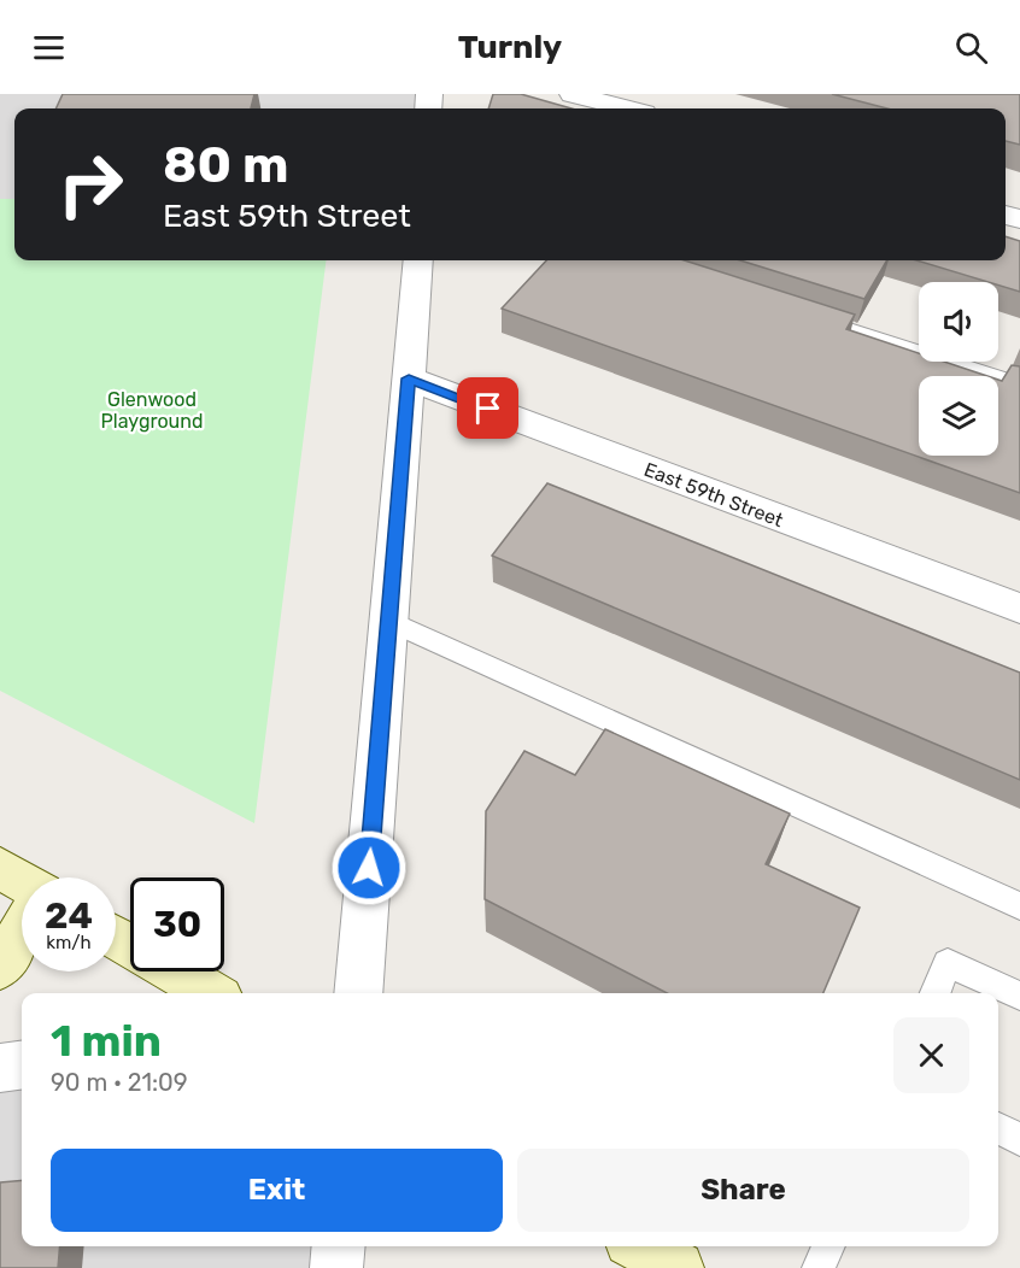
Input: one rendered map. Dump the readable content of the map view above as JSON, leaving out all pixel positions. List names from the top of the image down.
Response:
{
  "streets": {
    "street": ["East 59th Street"]
  },
  "parks": ["Glenwood Playground"],
  "page": {
    "header": "Turnly",
    "turn": ["80 m", "East 59th Street"],
    "speed": "24 km/h",
    "limit": "30",
    "heading": ["1 min", "90 m · 21:09"],
    "buttons": ["Exit", "Share"]
  }
}
